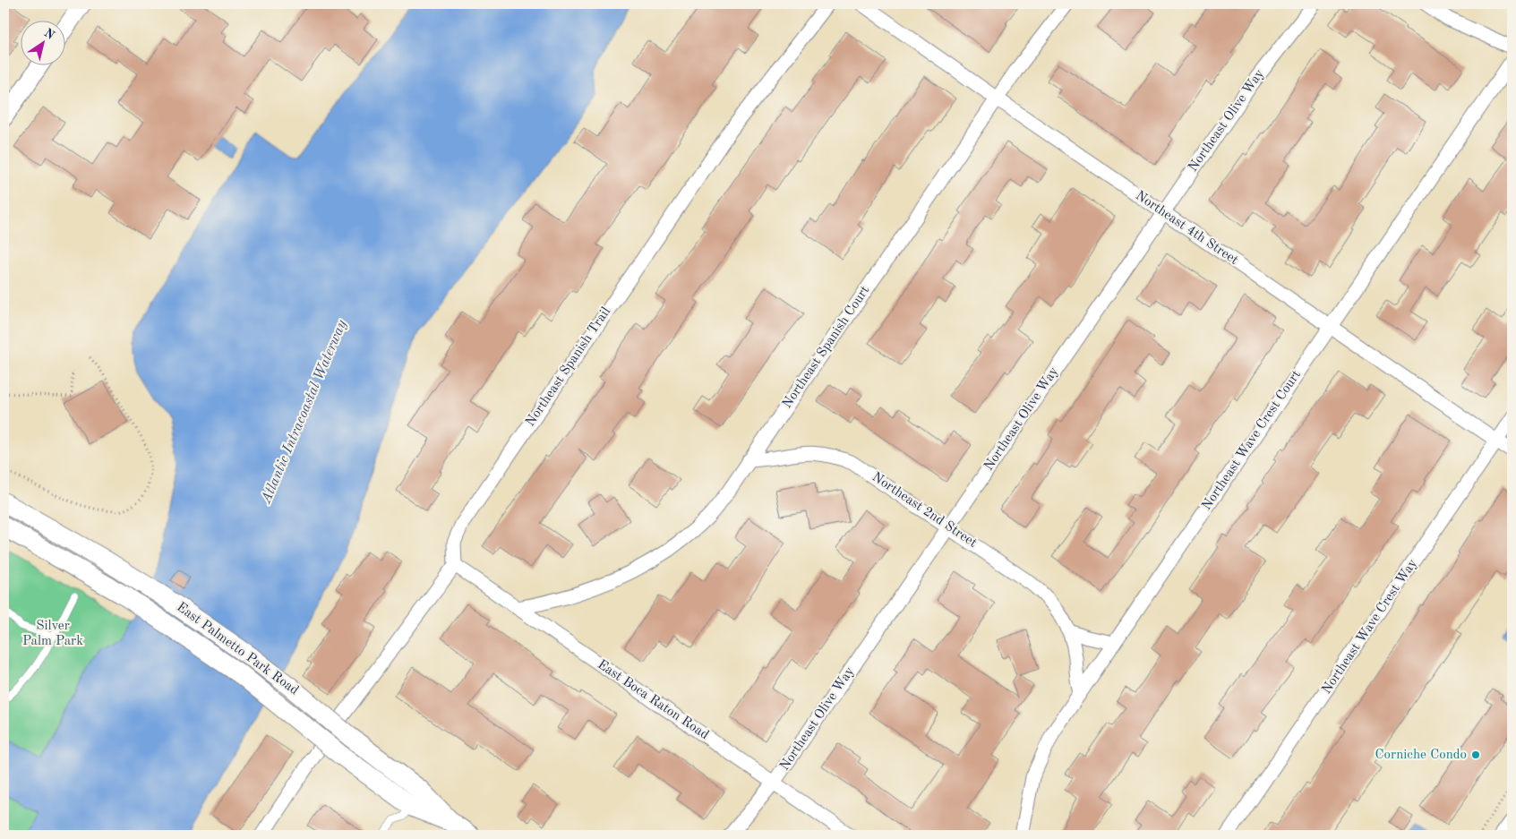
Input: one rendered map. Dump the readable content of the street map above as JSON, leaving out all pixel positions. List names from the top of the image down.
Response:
{
  "streets": {
    "main road": ["East Palmetto Park Road"],
    "street": [
      "Northeast Olive Way",
      "Northeast 4th Street",
      "Northeast Spanish Court",
      "Northeast Spanish Trail",
      "Northeast Wave Crest Court",
      "Northeast 2nd Street",
      "Northeast Wave Crest Way",
      "East Boca Raton Road"
    ]
  },
  "crossings": [
    ["Northeast Olive Way", "Northeast 4th Street"],
    ["Northeast Olive Way", "Northeast 2nd Street"],
    ["Northeast Olive Way", "East Boca Raton Road"],
    ["Northeast 4th Street", "Northeast Spanish Court"],
    ["Northeast 4th Street", "Northeast Wave Crest Court"],
    ["Northeast 4th Street", "Northeast Wave Crest Way"],
    ["Northeast Spanish Court", "Northeast 2nd Street"],
    ["Northeast Spanish Court", "East Boca Raton Road"],
    ["Northeast Spanish Trail", "East Boca Raton Road"],
    ["Northeast Wave Crest Court", "Northeast 2nd Street"]
  ],
  "water": ["Atlantic Intracoastal Waterway"],
  "parks": ["Silver Palm Park"],
  "places": ["Corniche Condo"],
  "north": "top right"
}
